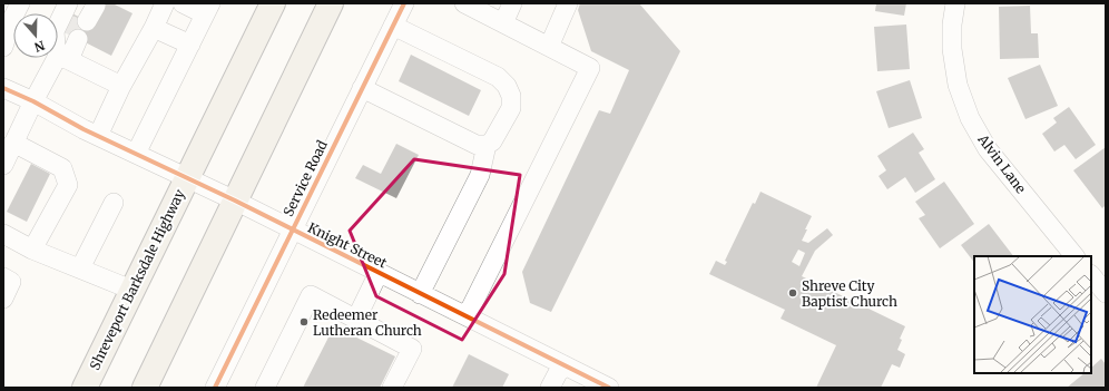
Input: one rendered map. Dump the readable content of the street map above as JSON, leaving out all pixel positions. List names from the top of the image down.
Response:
{
  "streets": {
    "main road": ["Shreveport Barksdale Highway"],
    "street": ["Alvin Lane", "Service Road", "Knight Street"]
  },
  "crossings": [
    ["Service Road", "Knight Street"],
    ["Knight Street", "Shreveport Barksdale Highway"]
  ],
  "places": ["Shreve City Baptist Church", "Redeemer Lutheran Church"],
  "north": "bottom"
}
